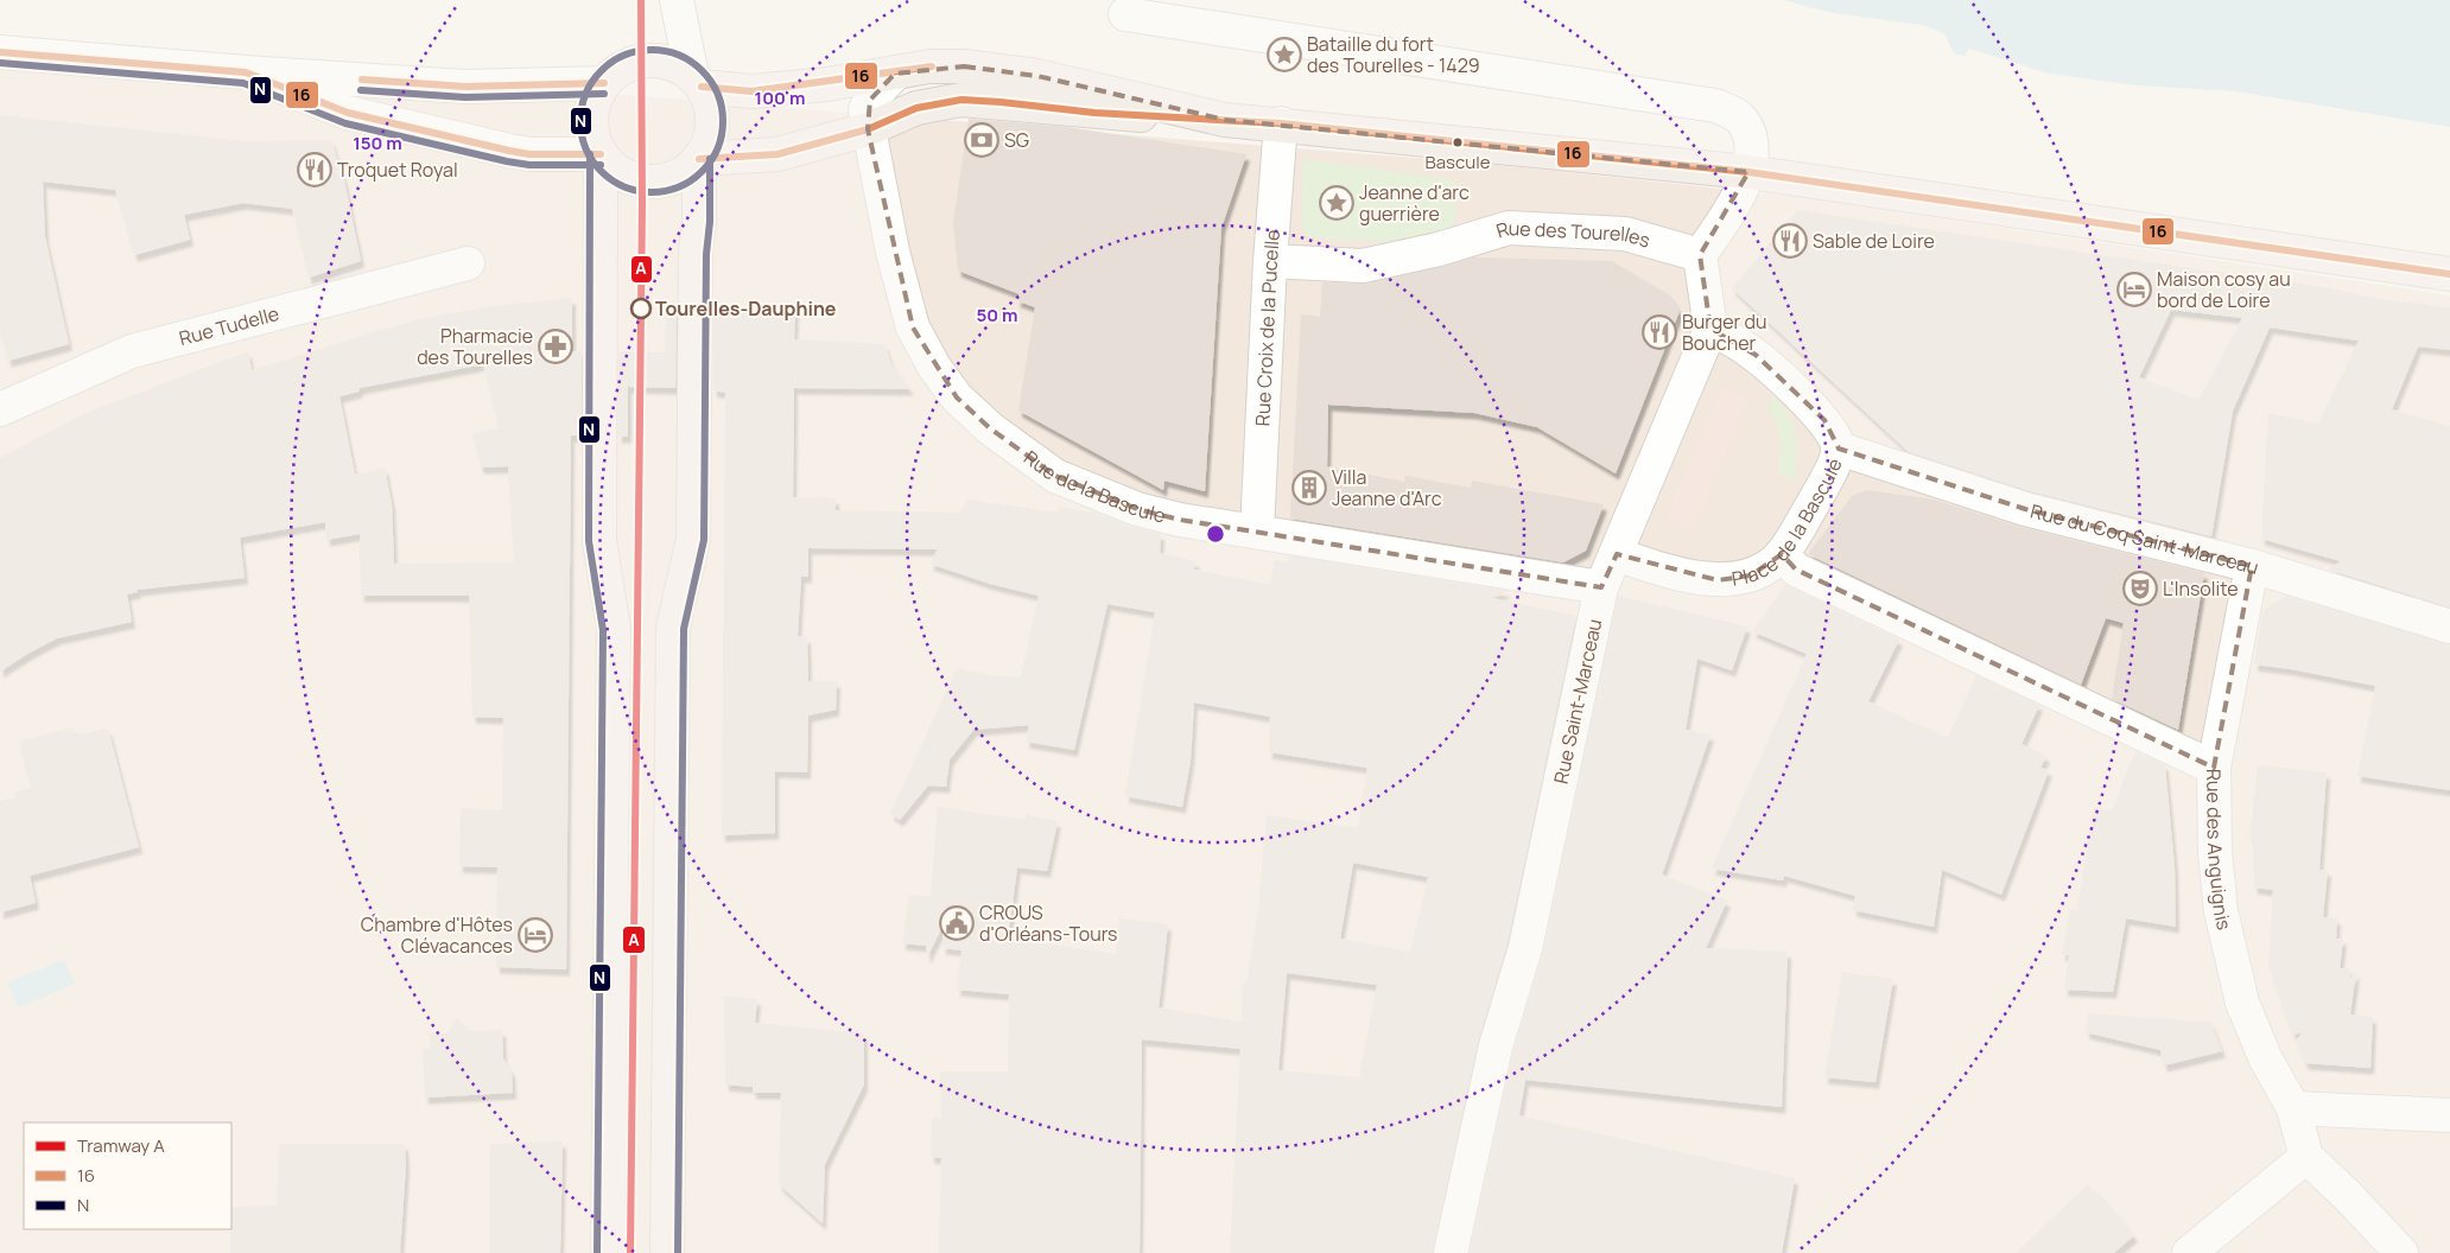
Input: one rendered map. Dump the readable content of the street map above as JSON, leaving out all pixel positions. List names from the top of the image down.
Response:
{
  "streets": {
    "street": [
      "Rue des Tourelles",
      "Rue Tudelle",
      "Rue Croix de la Pucelle",
      "Rue de la Bascule",
      "Place de la Bascule",
      "Rue du Coq Saint-Marceau",
      "Rue Saint-Marceau",
      "Rue des Anguignis"
    ]
  },
  "crossings": [
    ["Rue des Tourelles", "Rue Croix de la Pucelle"],
    ["Rue Croix de la Pucelle", "Rue de la Bascule"],
    ["Rue de la Bascule", "Rue Saint-Marceau"],
    ["Place de la Bascule", "Rue du Coq Saint-Marceau"],
    ["Place de la Bascule", "Rue Saint-Marceau"],
    ["Place de la Bascule", "Rue des Anguignis"]
  ],
  "places": {
    "place": ["Bataille du fort des Tourelles - 1429", "Jeanne d'arc guerrière"],
    "bank": ["SG"],
    "other": ["Bascule", "Tourelles-Dauphine"],
    "restaurant": ["Troquet Royal", "Sable de Loire", "Burger du Boucher"],
    "hotel": ["Maison cosy au bord de Loire", "Chambre d'Hôtes Clévacances"],
    "pharmacy": ["Pharmacie des Tourelles"],
    "building": ["Villa Jeanne d'Arc"],
    "theatre": ["L'Insolite"],
    "public building": ["CROUS d'Orléans-Tours"]
  },
  "lines": ["tram line A", "transit line N", "transit line 16"],
  "legend": ["Tramway A", "16", "N"],
  "rings": ["100 m", "150 m", "50 m"]
}
